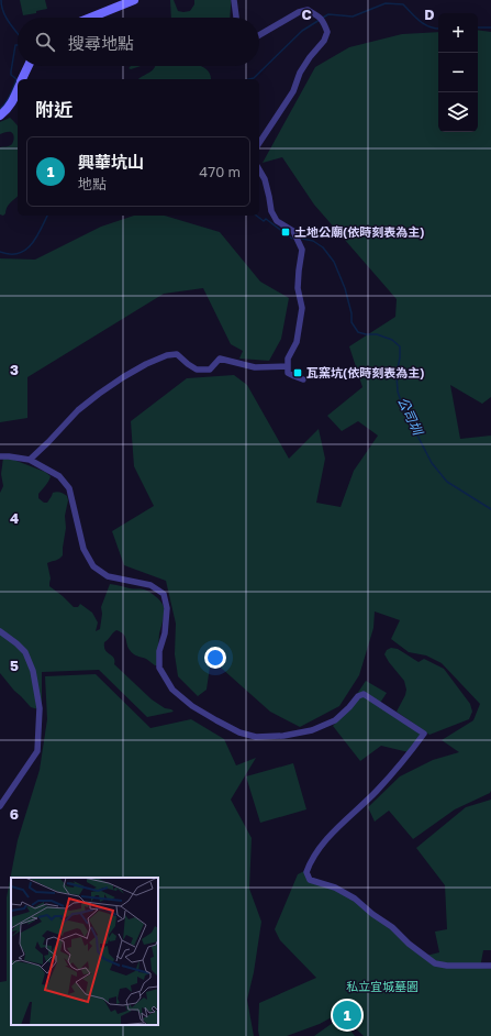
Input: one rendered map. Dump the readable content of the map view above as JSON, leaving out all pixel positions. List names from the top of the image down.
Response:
{
  "water": ["公司圳"],
  "parks": ["私立宜城墓園"],
  "places": {
    "transit": ["土地公廟(依時刻表為主)", "瓦窯坑(依時刻表為主)"]
  },
  "page": {
    "map_buttons": ["+", "−"],
    "search": "搜尋地點",
    "heading": "附近",
    "list": [
      {
        "mark": "1",
        "name": "興華坑山",
        "note": "地點",
        "value": "470 m"
      }
    ],
    "pins": "1"
  },
  "grid": {
    "columns": ["C", "D"],
    "rows": [
      "3",
      "4",
      "5",
      "6"
    ]
  }
}
